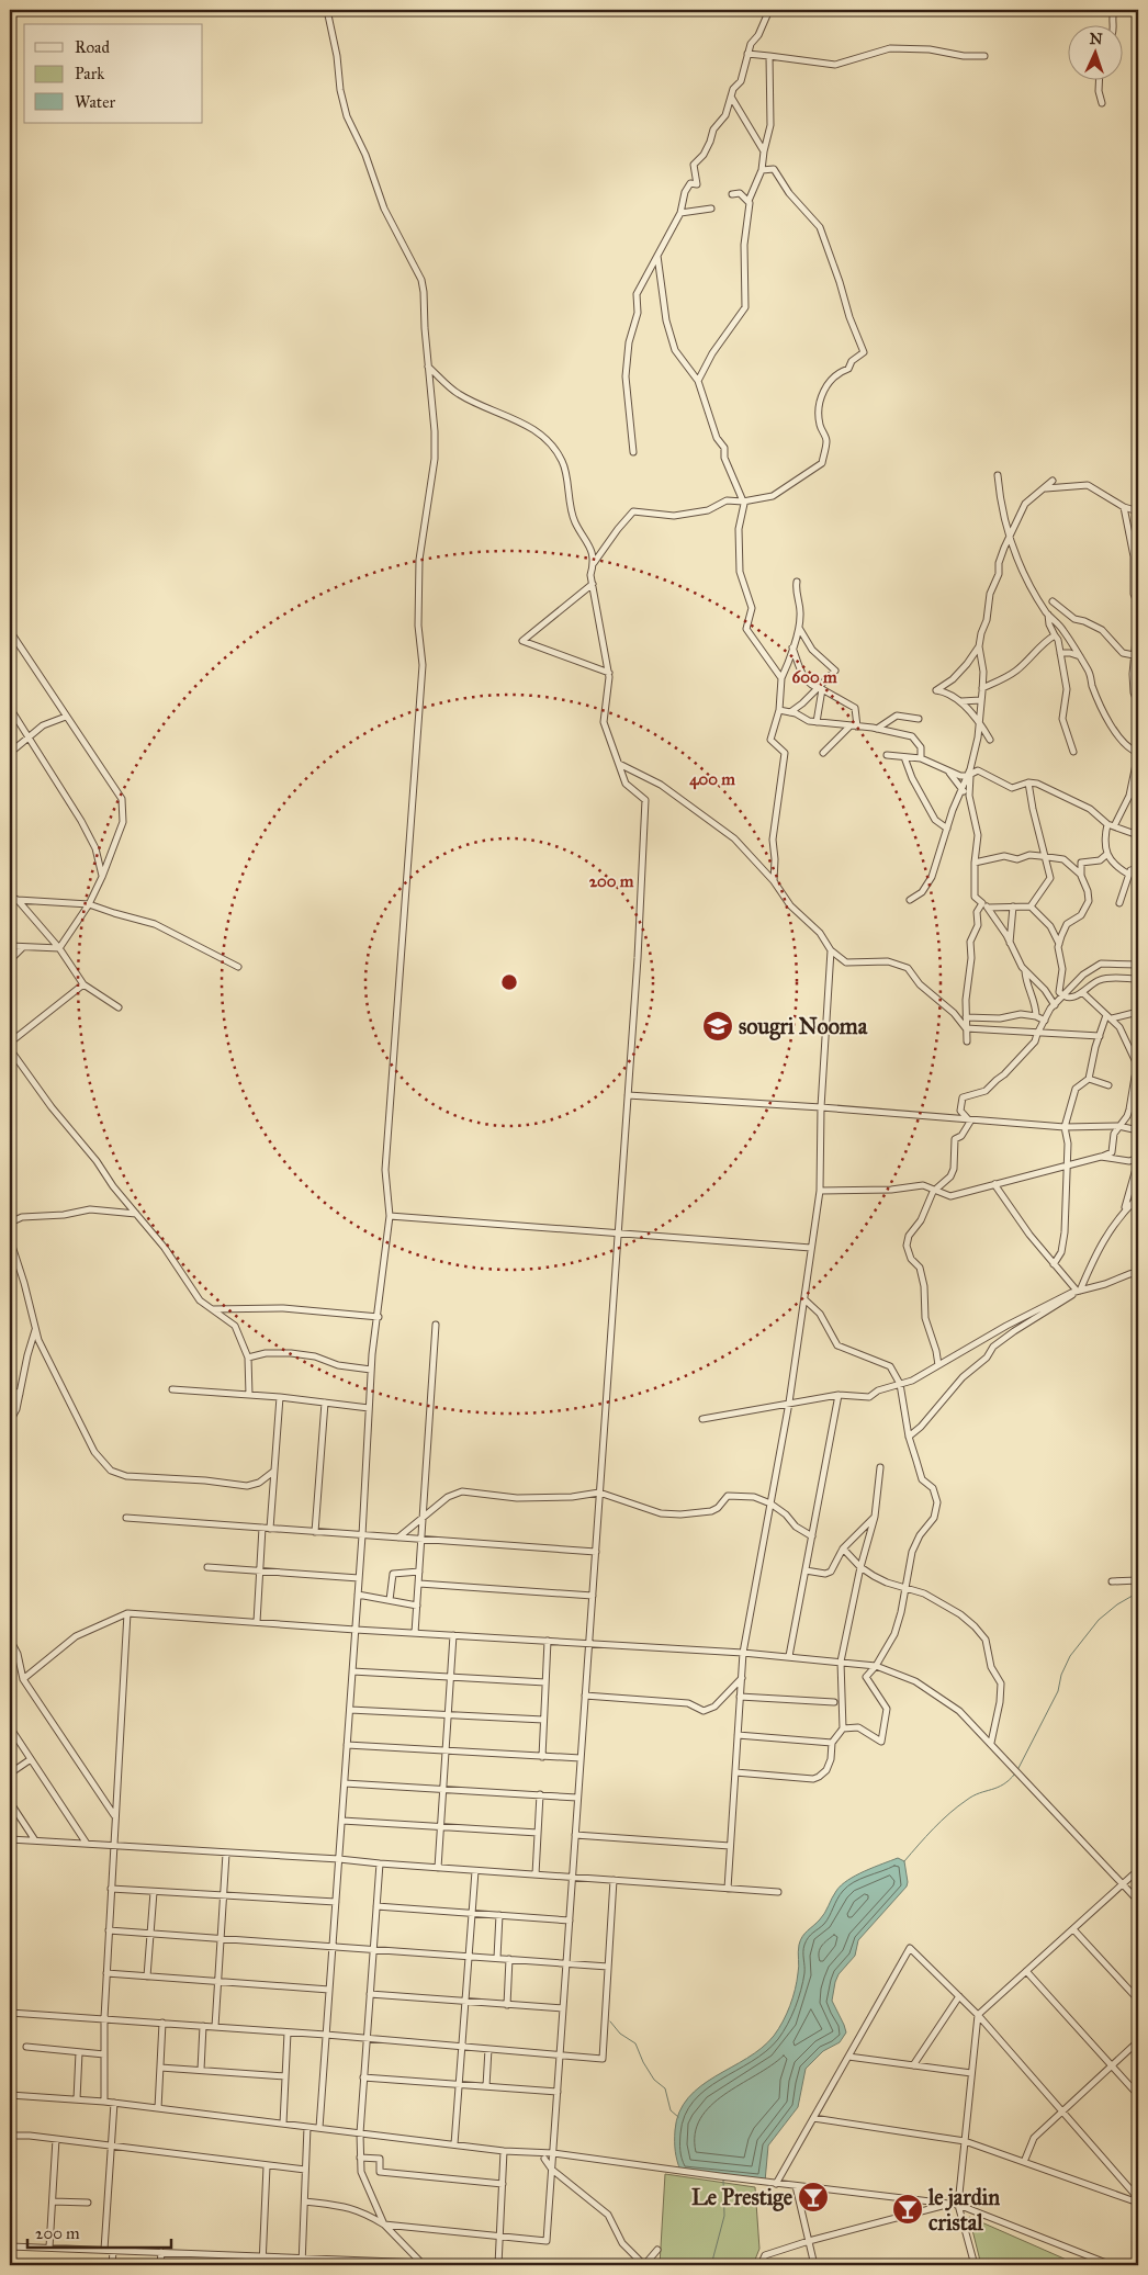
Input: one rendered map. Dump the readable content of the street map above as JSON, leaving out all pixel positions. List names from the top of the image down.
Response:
{
  "places": {
    "school or university": ["sougri Nooma"],
    "bar": ["Le Prestige", "le jardin cristal"]
  },
  "legend": ["Road", "Park", "Water"],
  "scale_bar": "200 m",
  "north": "top",
  "rings": ["600 m", "400 m", "200 m"]
}
